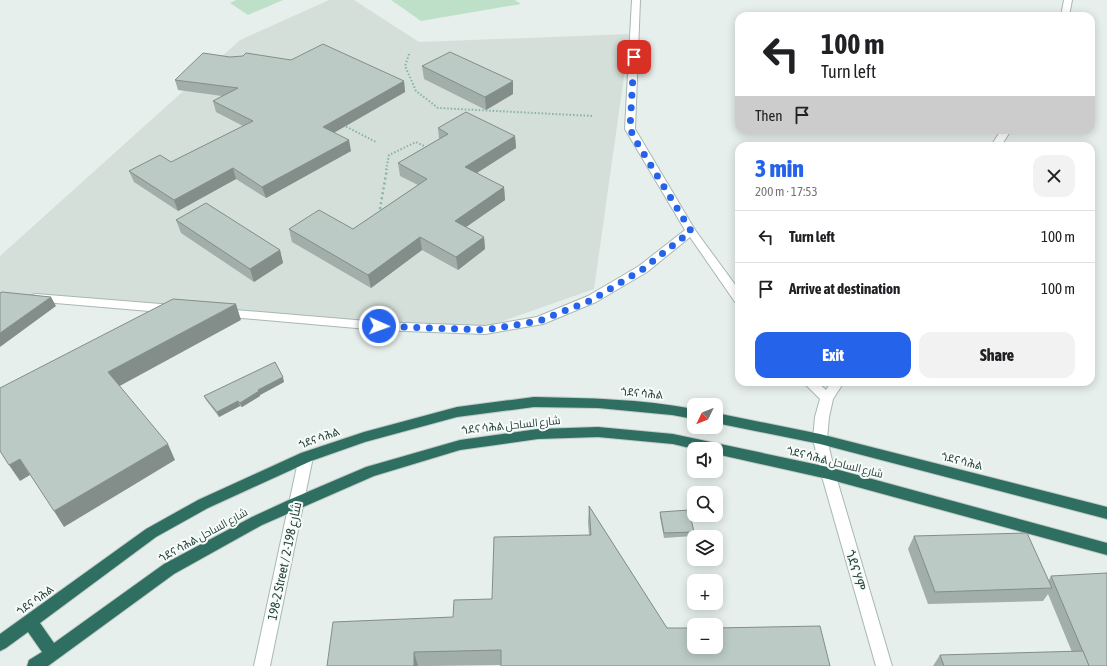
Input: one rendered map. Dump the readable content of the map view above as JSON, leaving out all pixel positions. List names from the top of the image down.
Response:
{
  "streets": {
    "highway": ["ጎደና ሳሕል", "ጎደና ሳሕል شارع الساحل"],
    "street": ["198-2 Street / شارع 198-2", "ጎደና ሃም"]
  },
  "crossings": [
    ["ጎደና ሳሕል", "198-2 Street / شارع 198-2"],
    ["ጎደና ሳሕል", "ጎደና ሃም"],
    ["ጎደና ሳሕል شارع الساحل", "198-2 Street / شارع 198-2"],
    ["ጎደና ሳሕል شارع الساحل", "ጎደና ሃም"]
  ],
  "north": "bottom left",
  "page": {
    "turn": ["100 m", "Turn left"],
    "then": "Then",
    "heading": ["3 min", "200 m · 17:53"],
    "list": [
      {
        "name": "Turn left",
        "value": "100 m"
      },
      {
        "name": "Arrive at destination",
        "value": "100 m"
      }
    ],
    "buttons": ["Exit", "Share"],
    "map_buttons": ["+", "−"]
  }
}
